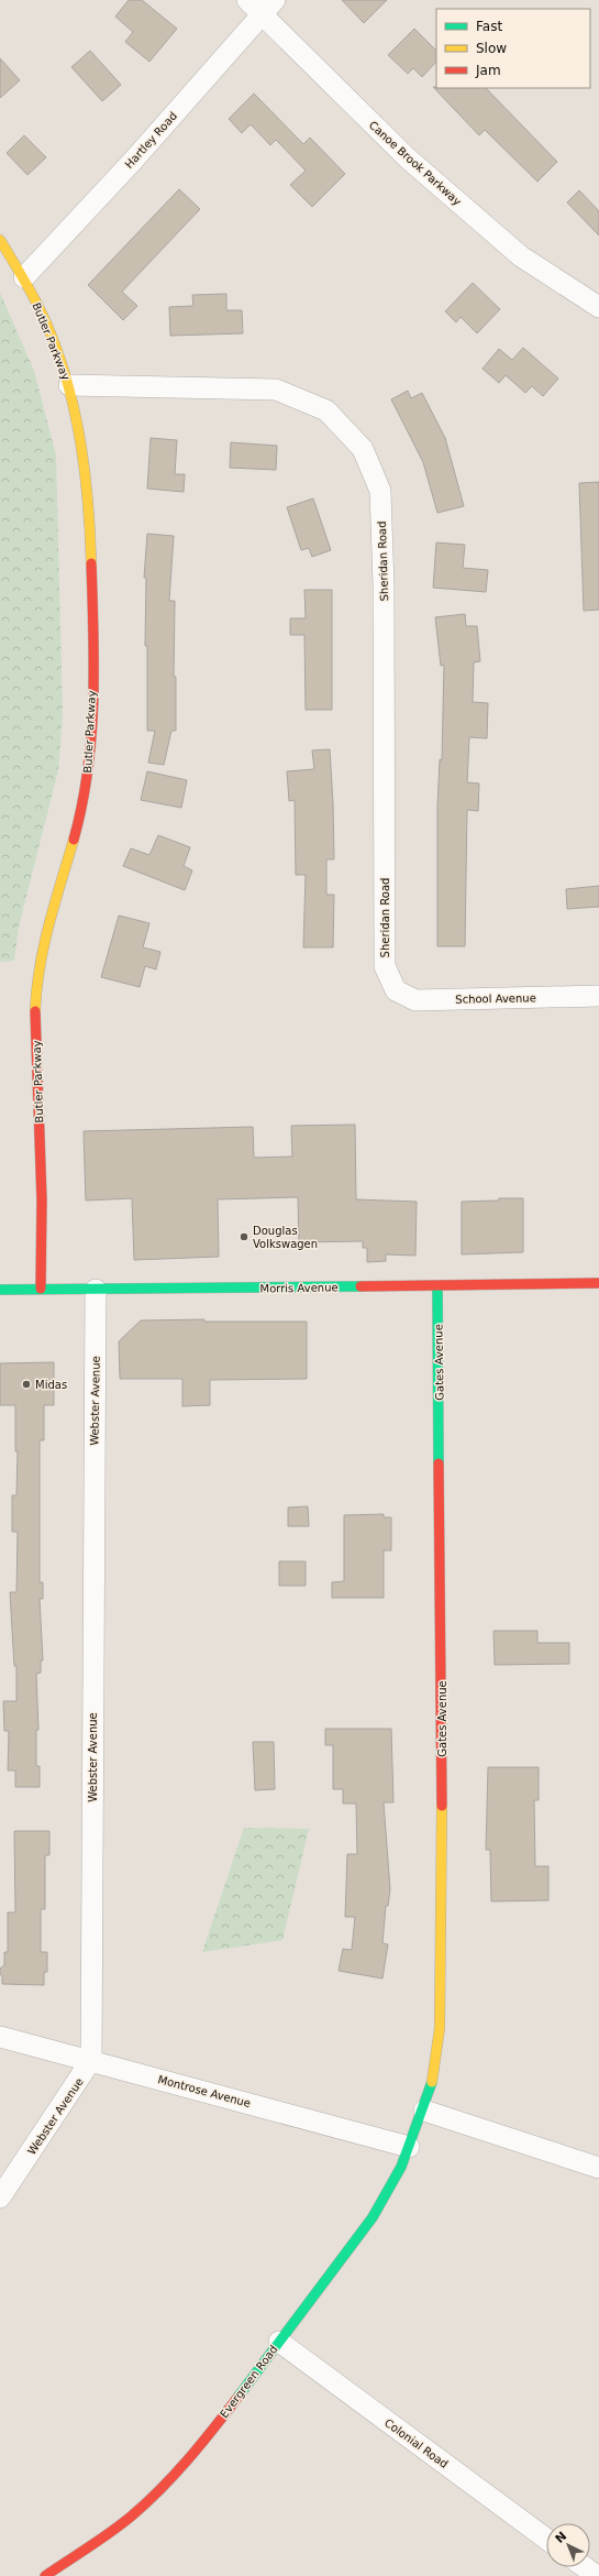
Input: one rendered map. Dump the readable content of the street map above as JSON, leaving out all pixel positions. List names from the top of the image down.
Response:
{
  "streets": {
    "street": [
      "Hartley Road",
      "Canoe Brook Parkway",
      "Butler Parkway",
      "Sheridan Road",
      "School Avenue",
      "Morris Avenue",
      "Gates Avenue",
      "Webster Avenue",
      "Montrose Avenue",
      "Evergreen Road",
      "Colonial Road"
    ]
  },
  "crossings": [
    ["Hartley Road", "Canoe Brook Parkway"],
    ["Hartley Road", "Butler Parkway"],
    ["Butler Parkway", "Sheridan Road"],
    ["Butler Parkway", "Morris Avenue"],
    ["Sheridan Road", "School Avenue"],
    ["Morris Avenue", "Gates Avenue"],
    ["Morris Avenue", "Webster Avenue"],
    ["Gates Avenue", "Montrose Avenue"],
    ["Gates Avenue", "Evergreen Road"],
    ["Webster Avenue", "Montrose Avenue"],
    ["Montrose Avenue", "Evergreen Road"],
    ["Evergreen Road", "Colonial Road"]
  ],
  "places": ["Douglas Volkswagen", "Midas"],
  "legend": ["Fast", "Slow", "Jam"],
  "north": "top left"
}
